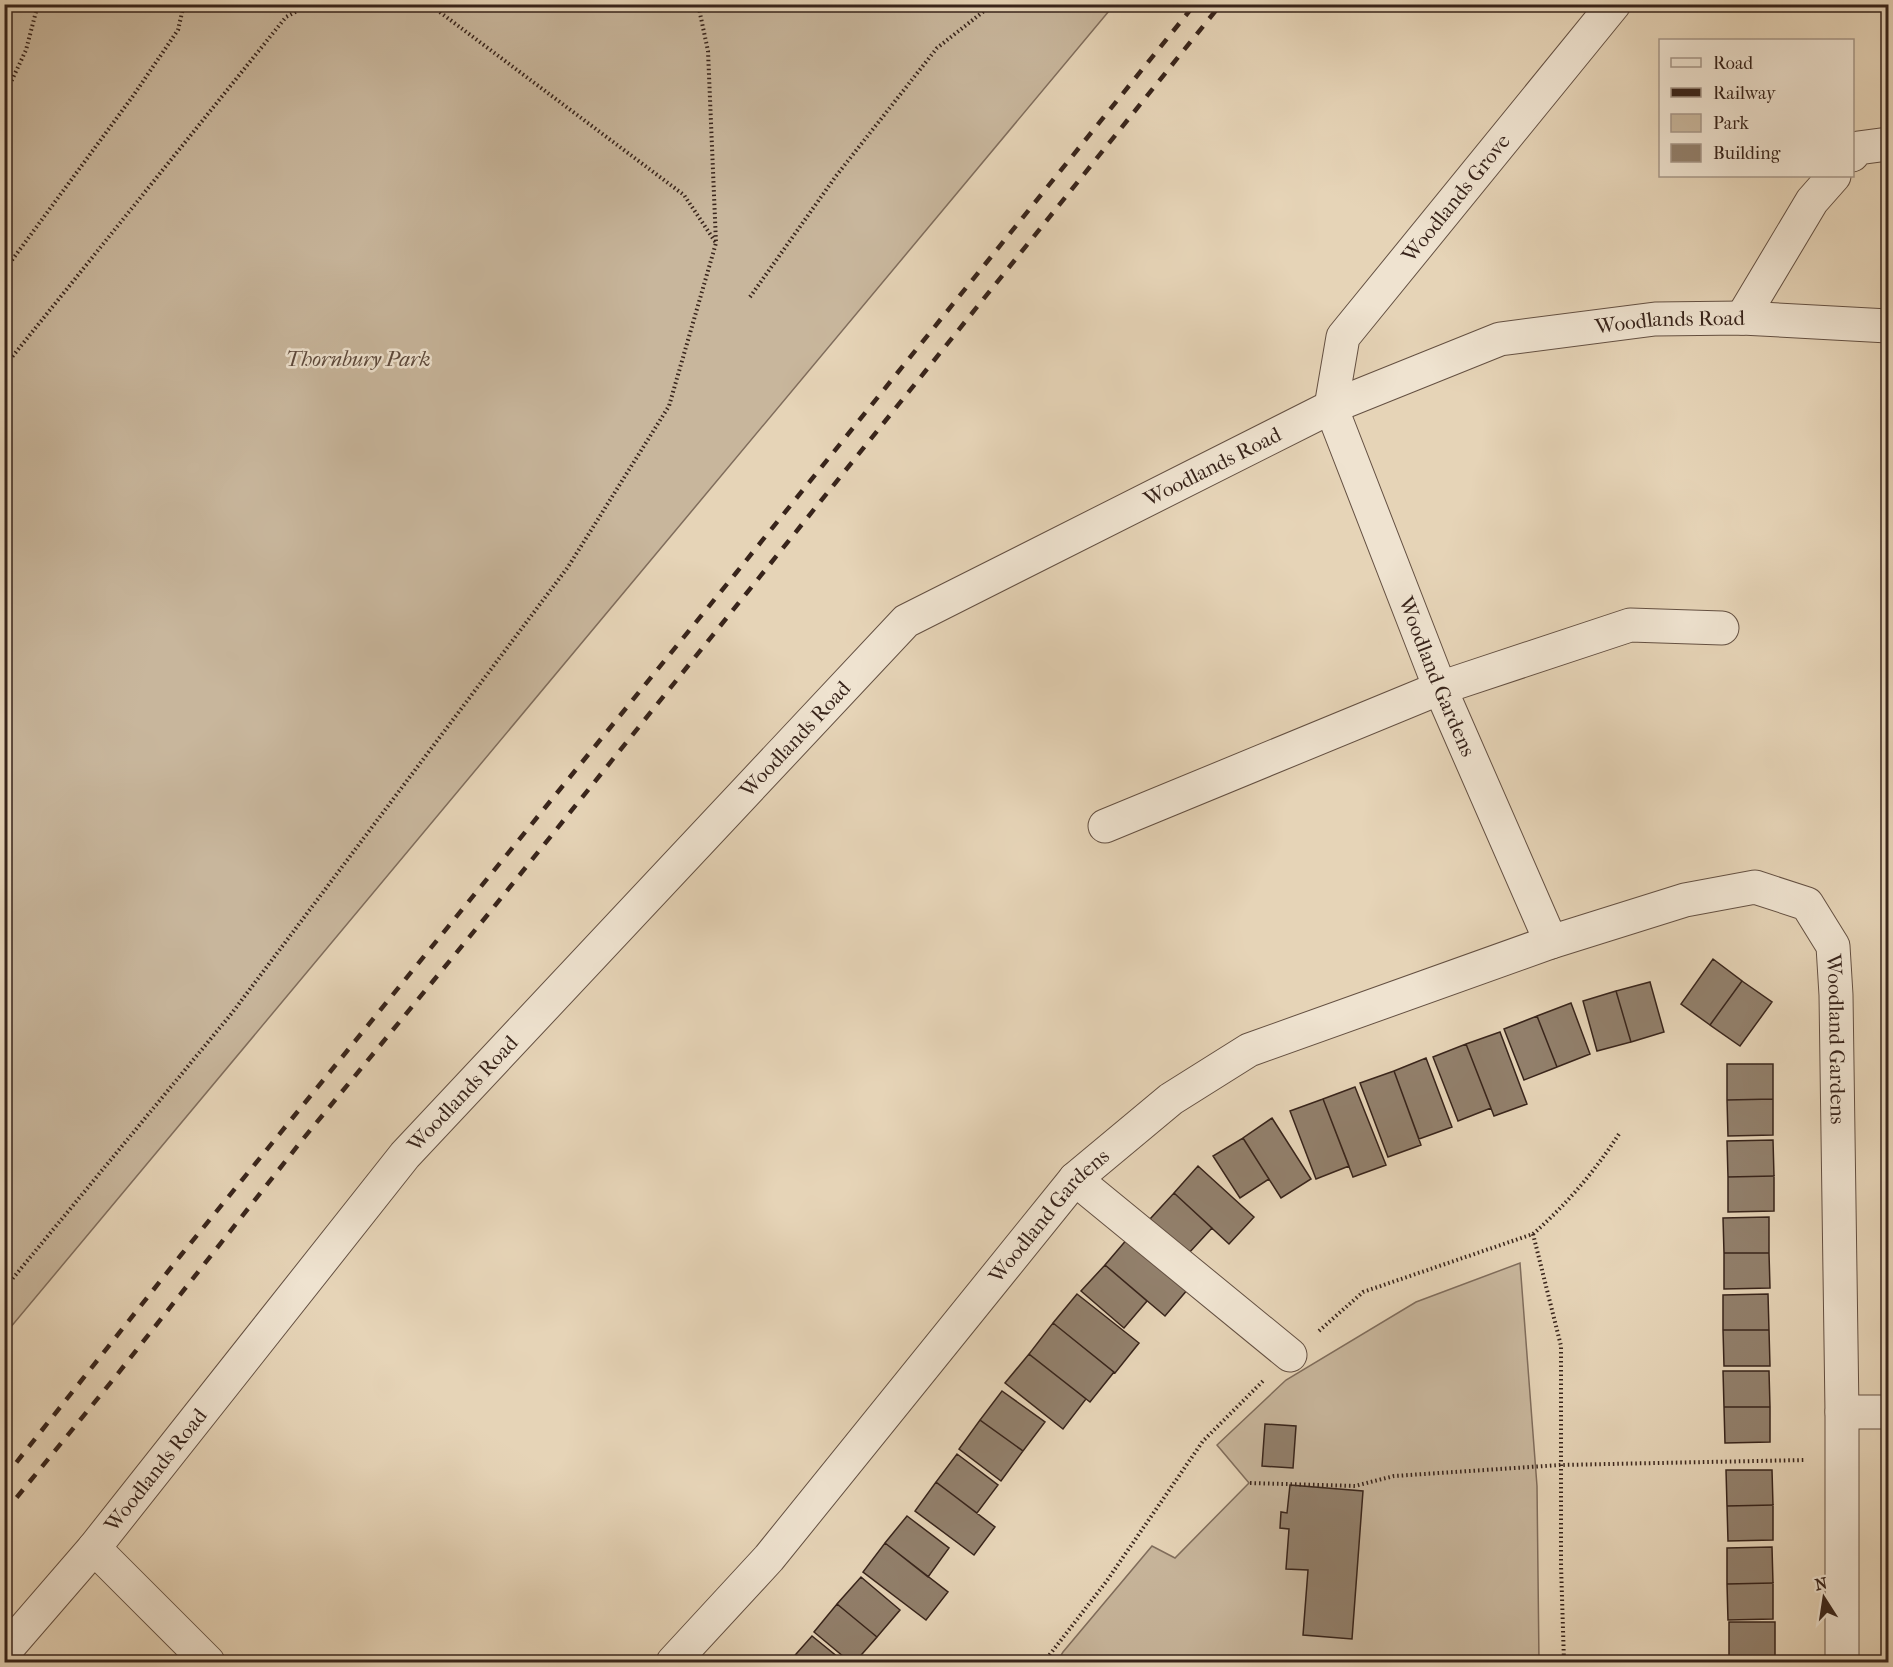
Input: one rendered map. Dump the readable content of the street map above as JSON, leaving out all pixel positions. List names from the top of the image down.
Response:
{
  "streets": {
    "street": ["Woodlands Grove", "Woodlands Road", "Woodland Gardens"]
  },
  "crossings": [
    ["Woodlands Grove", "Woodlands Road"],
    ["Woodlands Grove", "Woodland Gardens"],
    ["Woodlands Road", "Woodland Gardens"]
  ],
  "parks": ["Thornbury Park"],
  "legend": [
    "Road",
    "Railway",
    "Park",
    "Building"
  ],
  "north": "top"
}
